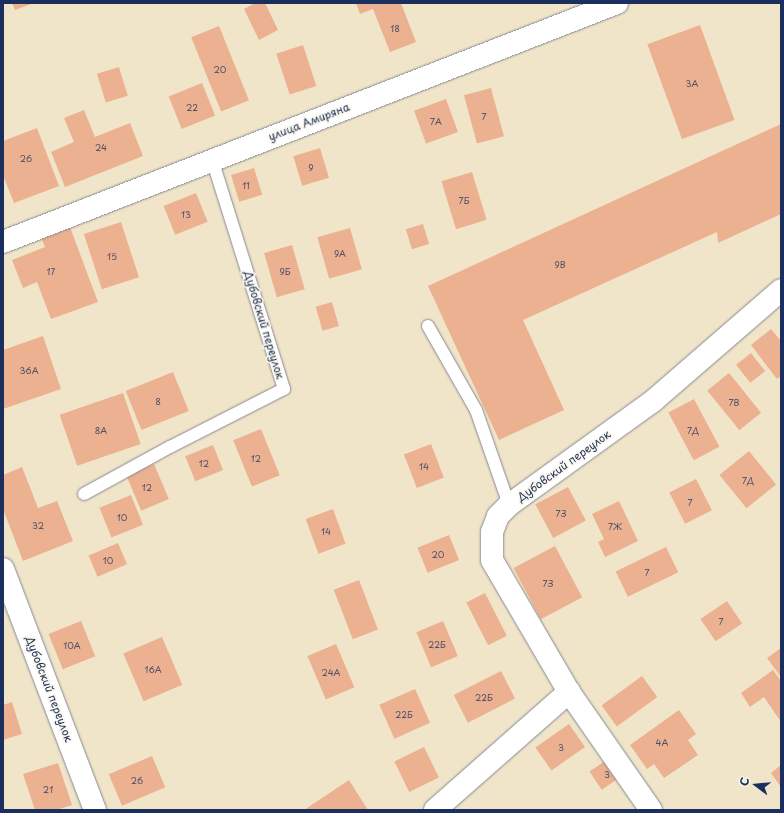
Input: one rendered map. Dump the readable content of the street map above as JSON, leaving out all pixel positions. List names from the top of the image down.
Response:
{
  "streets": {
    "street": ["улица Амиряна", "Дубовский переулок"]
  },
  "crossings": [
    ["улица Амиряна", "Дубовский переулок"]
  ],
  "house_numbers": [
    "18",
    "20",
    "3А",
    "22",
    "7",
    "7А",
    "24",
    "26",
    "9",
    "11",
    "7Б",
    "13",
    "9А",
    "15",
    "9В",
    "17",
    "9Б",
    "36А",
    "8",
    "7В",
    "8А",
    "7Д",
    "12",
    "12",
    "14",
    "7Д",
    "12",
    "7",
    "7З",
    "10",
    "32",
    "7Ж",
    "14",
    "20",
    "10",
    "7",
    "7З",
    "7",
    "22Б",
    "10А",
    "16А",
    "24А",
    "22Б",
    "22Б",
    "4А",
    "3",
    "3",
    "26",
    "21"
  ],
  "north": "left"
}
